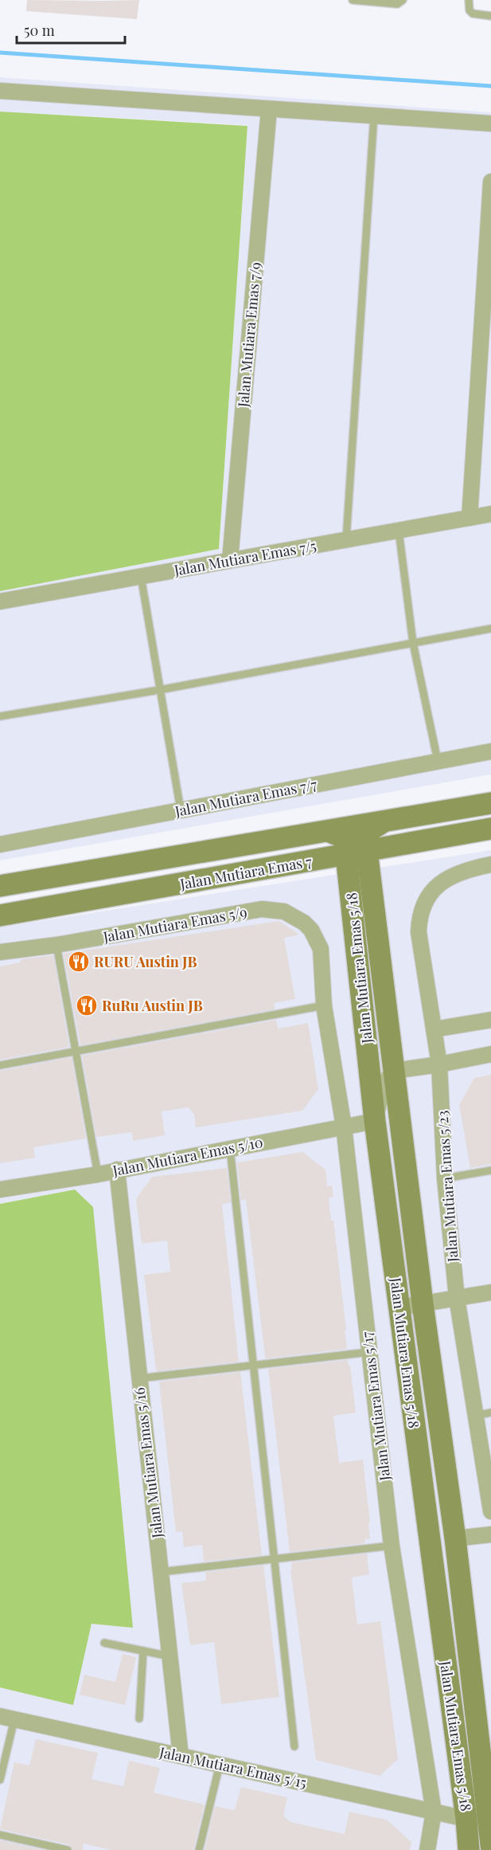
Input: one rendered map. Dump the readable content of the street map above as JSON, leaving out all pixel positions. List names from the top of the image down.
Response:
{
  "streets": {
    "street": [
      "Jalan Mutiara Emas 7/9",
      "Jalan Mutiara Emas 7/5",
      "Jalan Mutiara Emas 7/7",
      "Jalan Mutiara Emas 7",
      "Jalan Mutiara Emas 5/9",
      "Jalan Mutiara Emas 5/18",
      "Jalan Mutiara Emas 5/10",
      "Jalan Mutiara Emas 5/23",
      "Jalan Mutiara Emas 5/17",
      "Jalan Mutiara Emas 5/16",
      "Jalan Mutiara Emas 5/15"
    ]
  },
  "crossings": [
    ["Jalan Mutiara Emas 7/9", "Jalan Mutiara Emas 7/5"],
    ["Jalan Mutiara Emas 7", "Jalan Mutiara Emas 5/18"],
    ["Jalan Mutiara Emas 5/9", "Jalan Mutiara Emas 5/17"],
    ["Jalan Mutiara Emas 5/18", "Jalan Mutiara Emas 5/10"],
    ["Jalan Mutiara Emas 5/18", "Jalan Mutiara Emas 5/15"],
    ["Jalan Mutiara Emas 5/10", "Jalan Mutiara Emas 5/17"],
    ["Jalan Mutiara Emas 5/10", "Jalan Mutiara Emas 5/16"],
    ["Jalan Mutiara Emas 5/17", "Jalan Mutiara Emas 5/15"],
    ["Jalan Mutiara Emas 5/16", "Jalan Mutiara Emas 5/15"]
  ],
  "places": {
    "restaurant": ["RURU Austin JB", "RuRu Austin JB"]
  },
  "scale_bar": "50 m"
}
